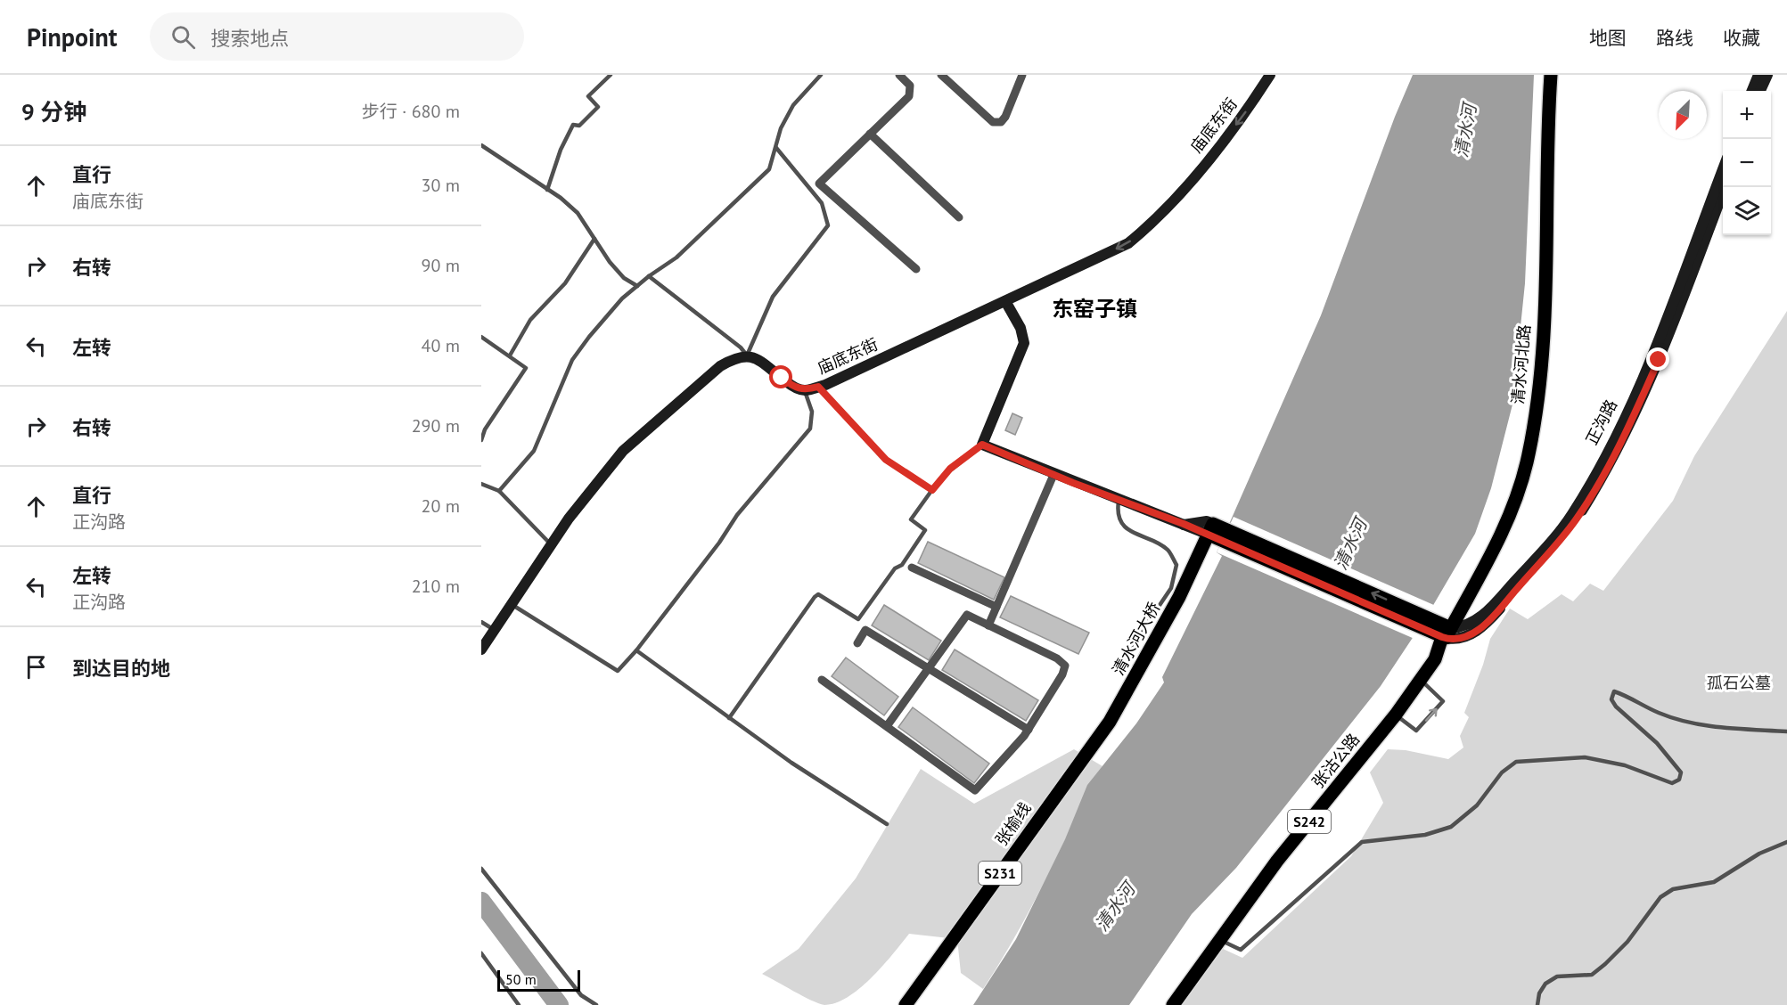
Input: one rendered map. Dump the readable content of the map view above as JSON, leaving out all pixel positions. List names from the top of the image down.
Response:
{
  "streets": {
    "main road": [
      "清水河北路",
      "清水河大桥",
      "张沽公路",
      "S242",
      "张榆线",
      "S231"
    ],
    "street": ["庙底东街", "正沟路"]
  },
  "crossings": [
    ["清水河北路", "正沟路"],
    ["清水河北路", "张沽公路"],
    ["正沟路", "张沽公路"],
    ["清水河大桥", "张榆线"]
  ],
  "one_way": ["庙底东街"],
  "districts": ["东窑子镇"],
  "water": ["清水河"],
  "parks": ["孤石公墓"],
  "scale_bar": "50 m",
  "north": "bottom left",
  "page": {
    "header": "Pinpoint",
    "search": "搜索地点",
    "nav": ["地图", "路线", "收藏"],
    "heading": ["9 分钟", "步行 · 680 m"],
    "map_buttons": ["+", "−"],
    "list": [
      ["直行", "庙底东街", "30 m"],
      ["右转", "90 m"],
      ["左转", "40 m"],
      ["右转", "290 m"],
      ["直行", "正沟路", "20 m"],
      ["左转", "正沟路", "210 m"],
      "到达目的地"
    ],
    "scale": "50 m"
  }
}
